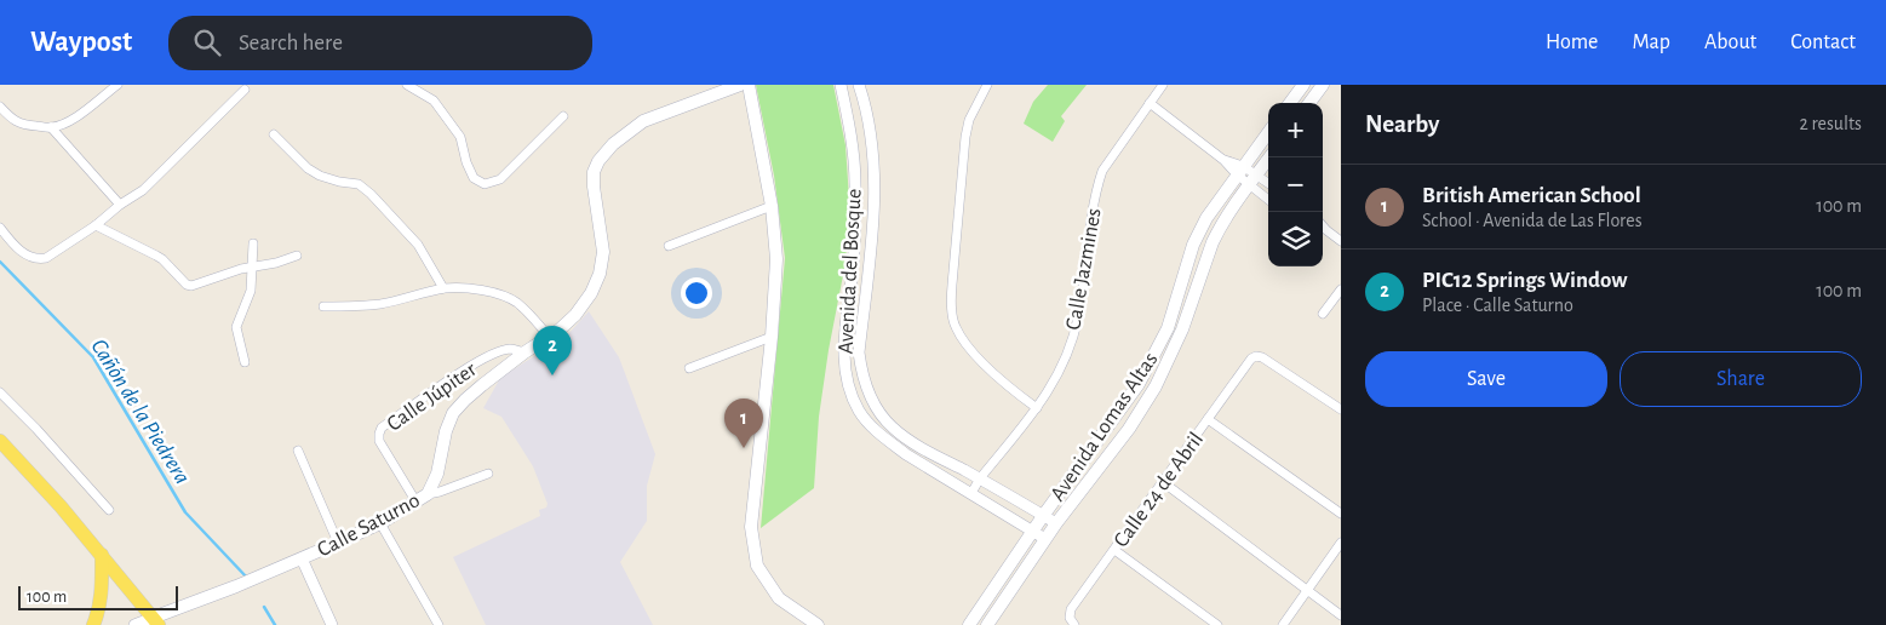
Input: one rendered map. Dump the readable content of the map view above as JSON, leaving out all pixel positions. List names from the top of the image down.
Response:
{
  "streets": {
    "main road": ["Avenida Lomas Altas", "Calle Saturno"],
    "street": [
      "Calle Jazmines",
      "Avenida del Bosque",
      "Calle Júpiter",
      "Calle 24 de Abril"
    ]
  },
  "crossings": [
    ["Calle Jazmines", "Avenida del Bosque"],
    ["Avenida del Bosque", "Avenida Lomas Altas"],
    ["Calle Júpiter", "Calle Saturno"]
  ],
  "water": ["Cañón de la Piedrera"],
  "scale_bar": "100 m",
  "page": {
    "header": "Waypost",
    "search": "Search here",
    "nav": [
      "Home",
      "Map",
      "About",
      "Contact"
    ],
    "heading": ["Nearby", "2 results"],
    "map_buttons": ["+", "−"],
    "list": [
      {
        "mark": "1",
        "name": "British American School",
        "note": "School · Avenida de Las Flores",
        "value": "100 m"
      },
      {
        "mark": "2",
        "name": "PIC12 Springs Window",
        "note": "Place · Calle Saturno",
        "value": "100 m"
      }
    ],
    "pins": ["2", "1"],
    "buttons": ["Save", "Share"],
    "scale": "100 m"
  }
}
